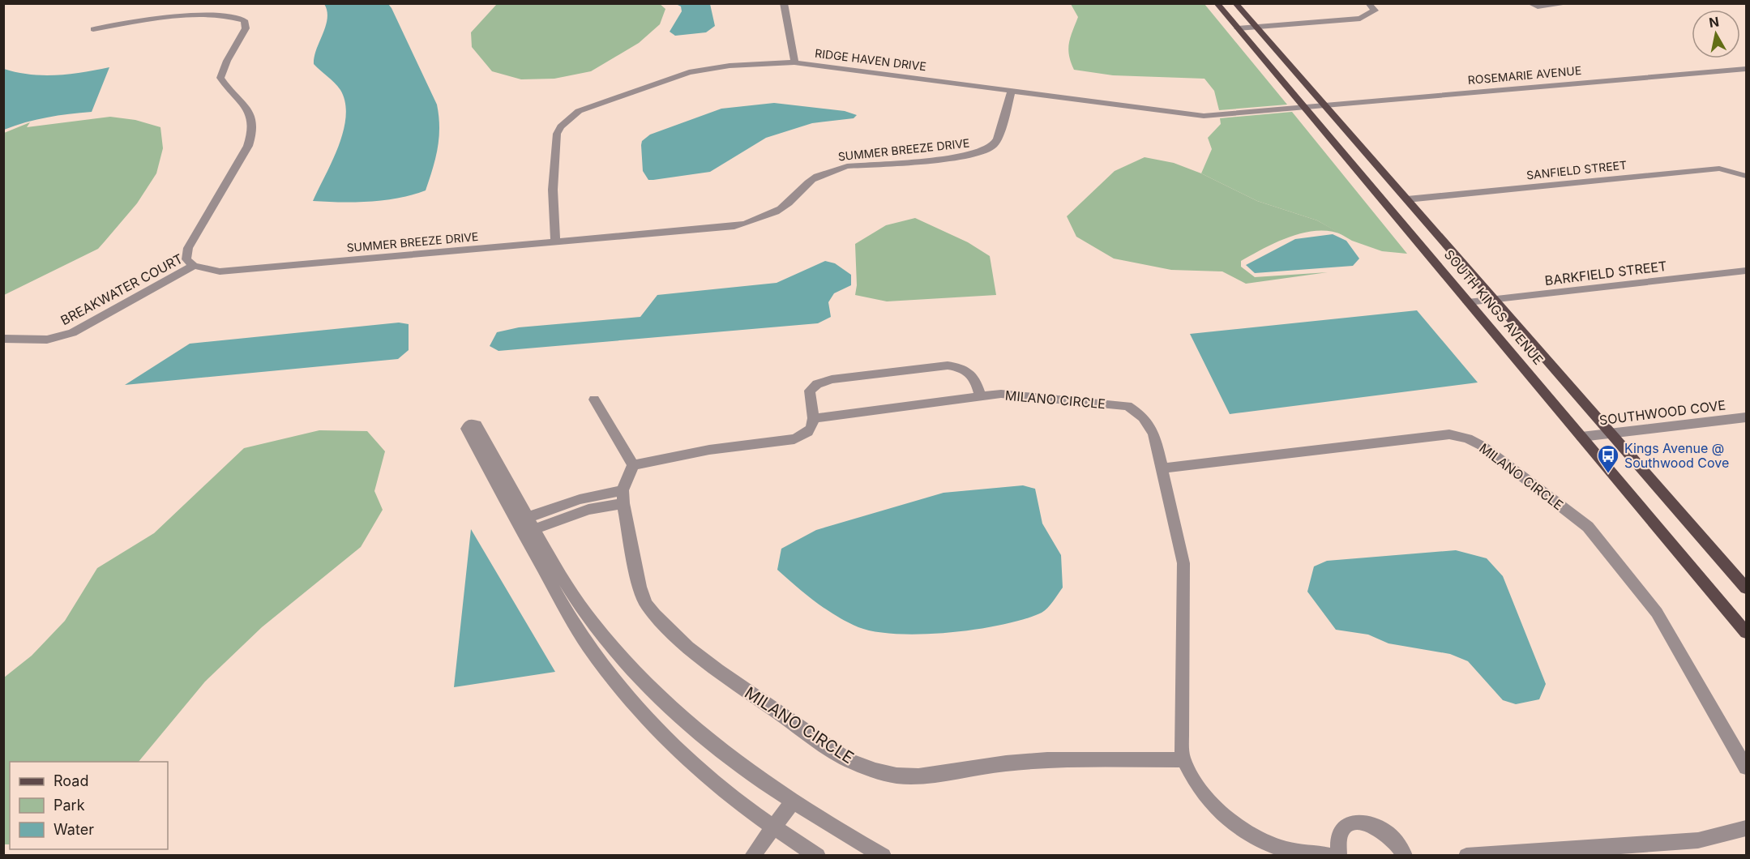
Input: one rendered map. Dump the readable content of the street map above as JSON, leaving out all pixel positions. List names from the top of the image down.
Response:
{
  "streets": {
    "main road": ["SOUTH KINGS AVENUE"],
    "street": [
      "RIDGE HAVEN DRIVE",
      "ROSEMARIE AVENUE",
      "SUMMER BREEZE DRIVE",
      "SANFIELD STREET",
      "BARKFIELD STREET",
      "BREAKWATER COURT",
      "MILANO CIRCLE",
      "SOUTHWOOD COVE"
    ]
  },
  "crossings": [
    ["RIDGE HAVEN DRIVE", "ROSEMARIE AVENUE"],
    ["RIDGE HAVEN DRIVE", "SUMMER BREEZE DRIVE"],
    ["RIDGE HAVEN DRIVE", "SOUTH KINGS AVENUE"],
    ["ROSEMARIE AVENUE", "SOUTH KINGS AVENUE"],
    ["SUMMER BREEZE DRIVE", "BREAKWATER COURT"],
    ["SANFIELD STREET", "SOUTH KINGS AVENUE"],
    ["BARKFIELD STREET", "SOUTH KINGS AVENUE"],
    ["SOUTH KINGS AVENUE", "SOUTHWOOD COVE"]
  ],
  "places": {
    "bus stop": ["Kings Avenue @ Southwood Cove"]
  },
  "legend": ["Road", "Park", "Water"],
  "north": "top"
}
